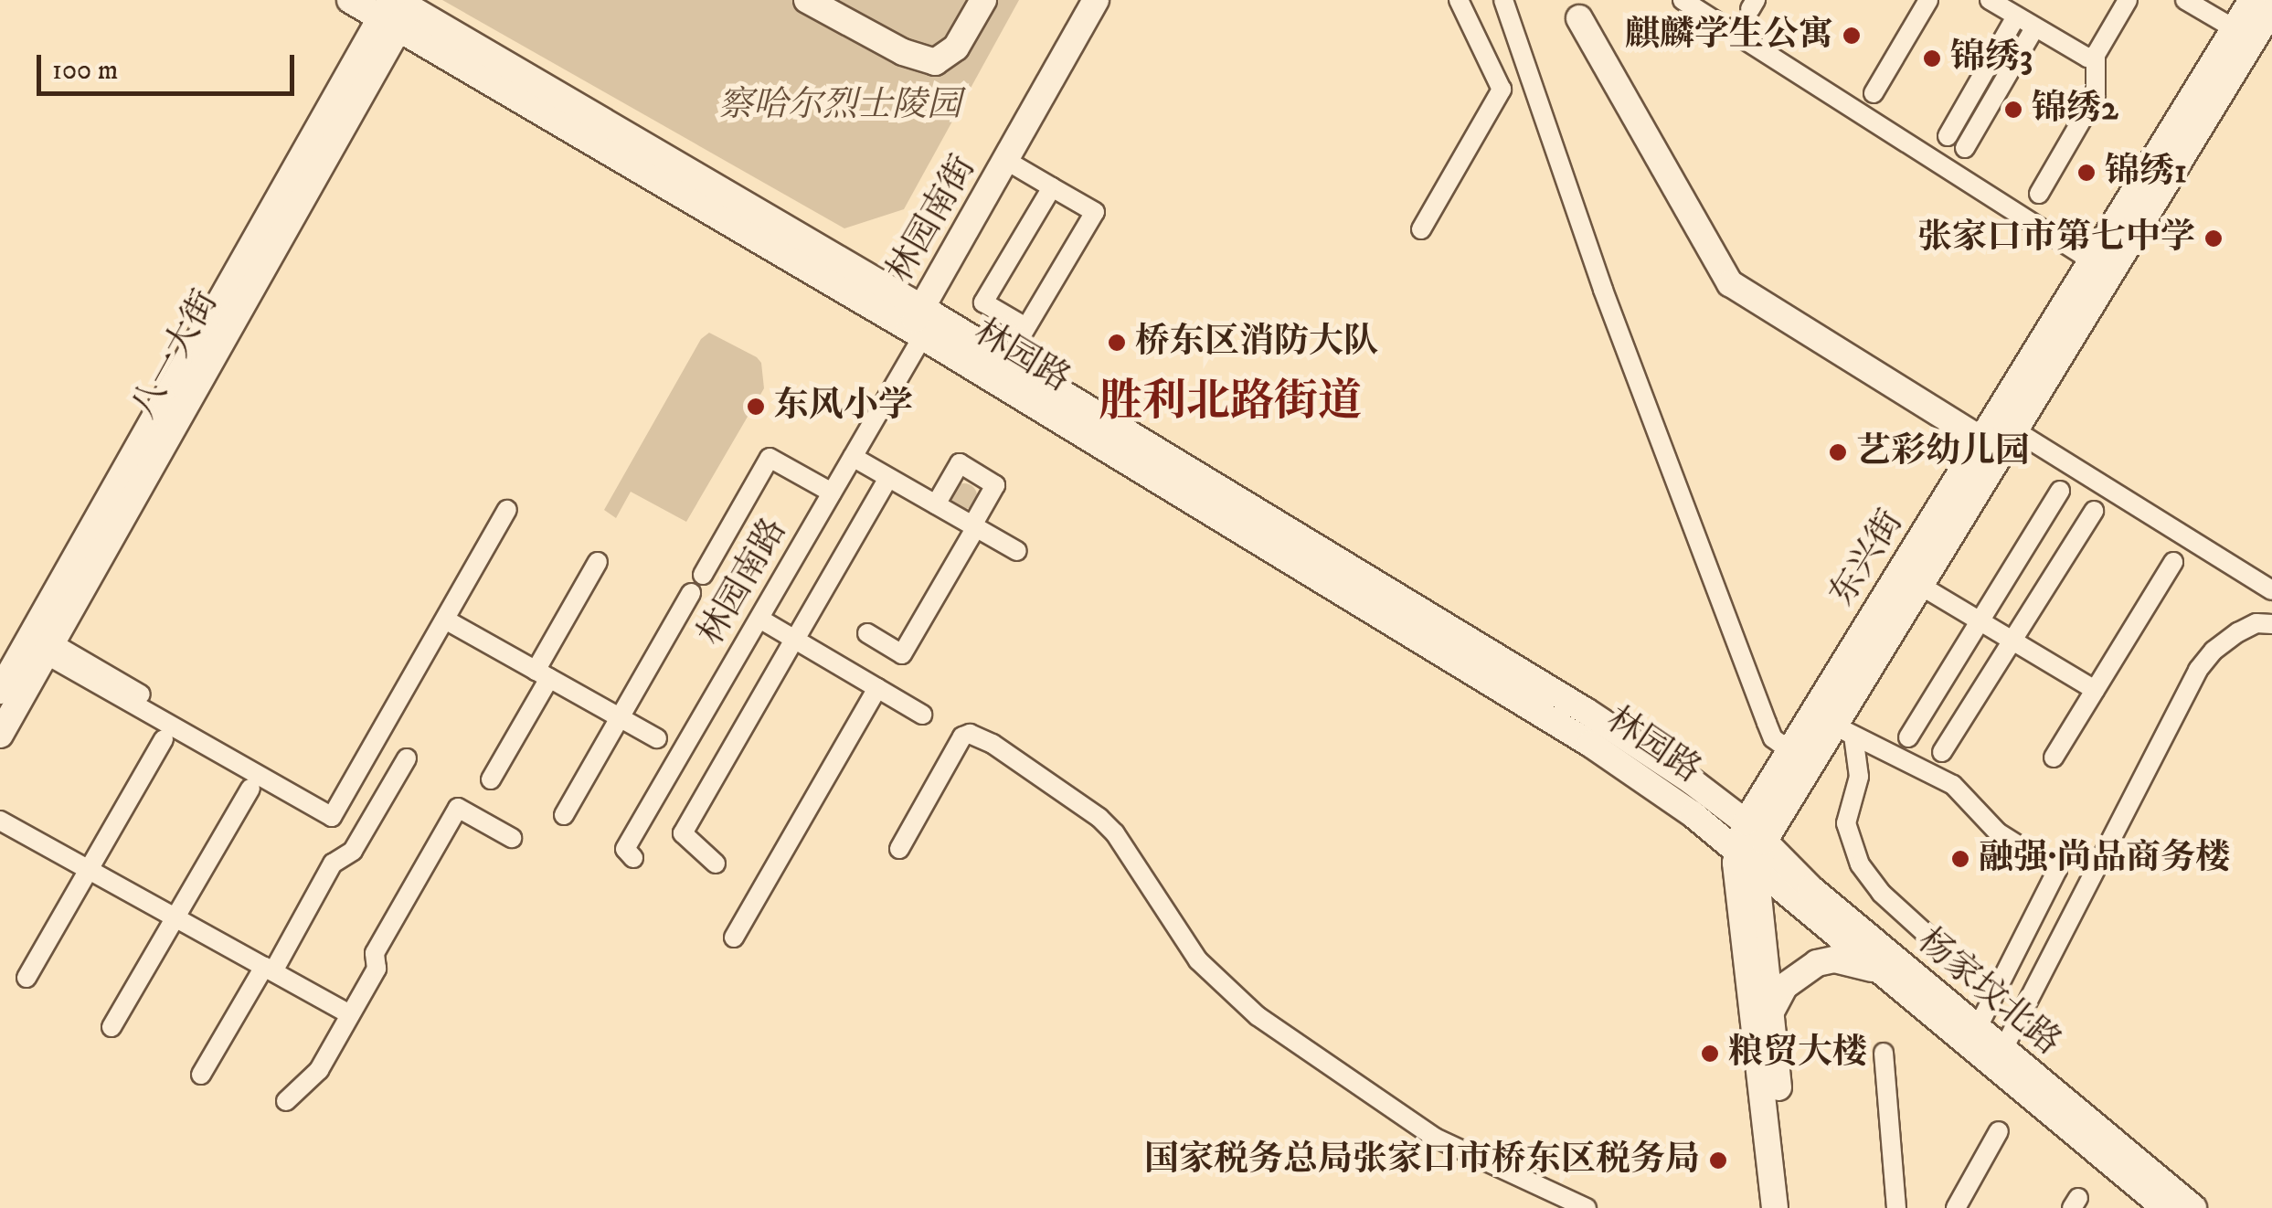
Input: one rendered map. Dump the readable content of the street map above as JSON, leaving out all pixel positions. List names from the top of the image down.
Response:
{
  "streets": {
    "main road": [
      "林园南街",
      "八一大街",
      "林园路",
      "东兴街",
      "杨家坟北路"
    ],
    "street": ["林园南路"]
  },
  "crossings": [
    ["林园南街", "林园路"],
    ["林园南街", "林园南路"],
    ["八一大街", "林园路"],
    ["林园路", "东兴街"],
    ["林园路", "林园南路"],
    ["林园路", "杨家坟北路"],
    ["东兴街", "杨家坟北路"]
  ],
  "districts": ["胜利北路街道"],
  "parks": ["察哈尔烈士陵园"],
  "places": [
    "麒麟学生公寓",
    "锦绣3",
    "锦绣2",
    "锦绣1",
    "张家口市第七中学",
    "桥东区消防大队",
    "东风小学",
    "艺彩幼儿园",
    "融强·尚品商务楼",
    "粮贸大楼",
    "国家税务总局张家口市桥东区税务局"
  ],
  "scale_bar": "100 m"
}
